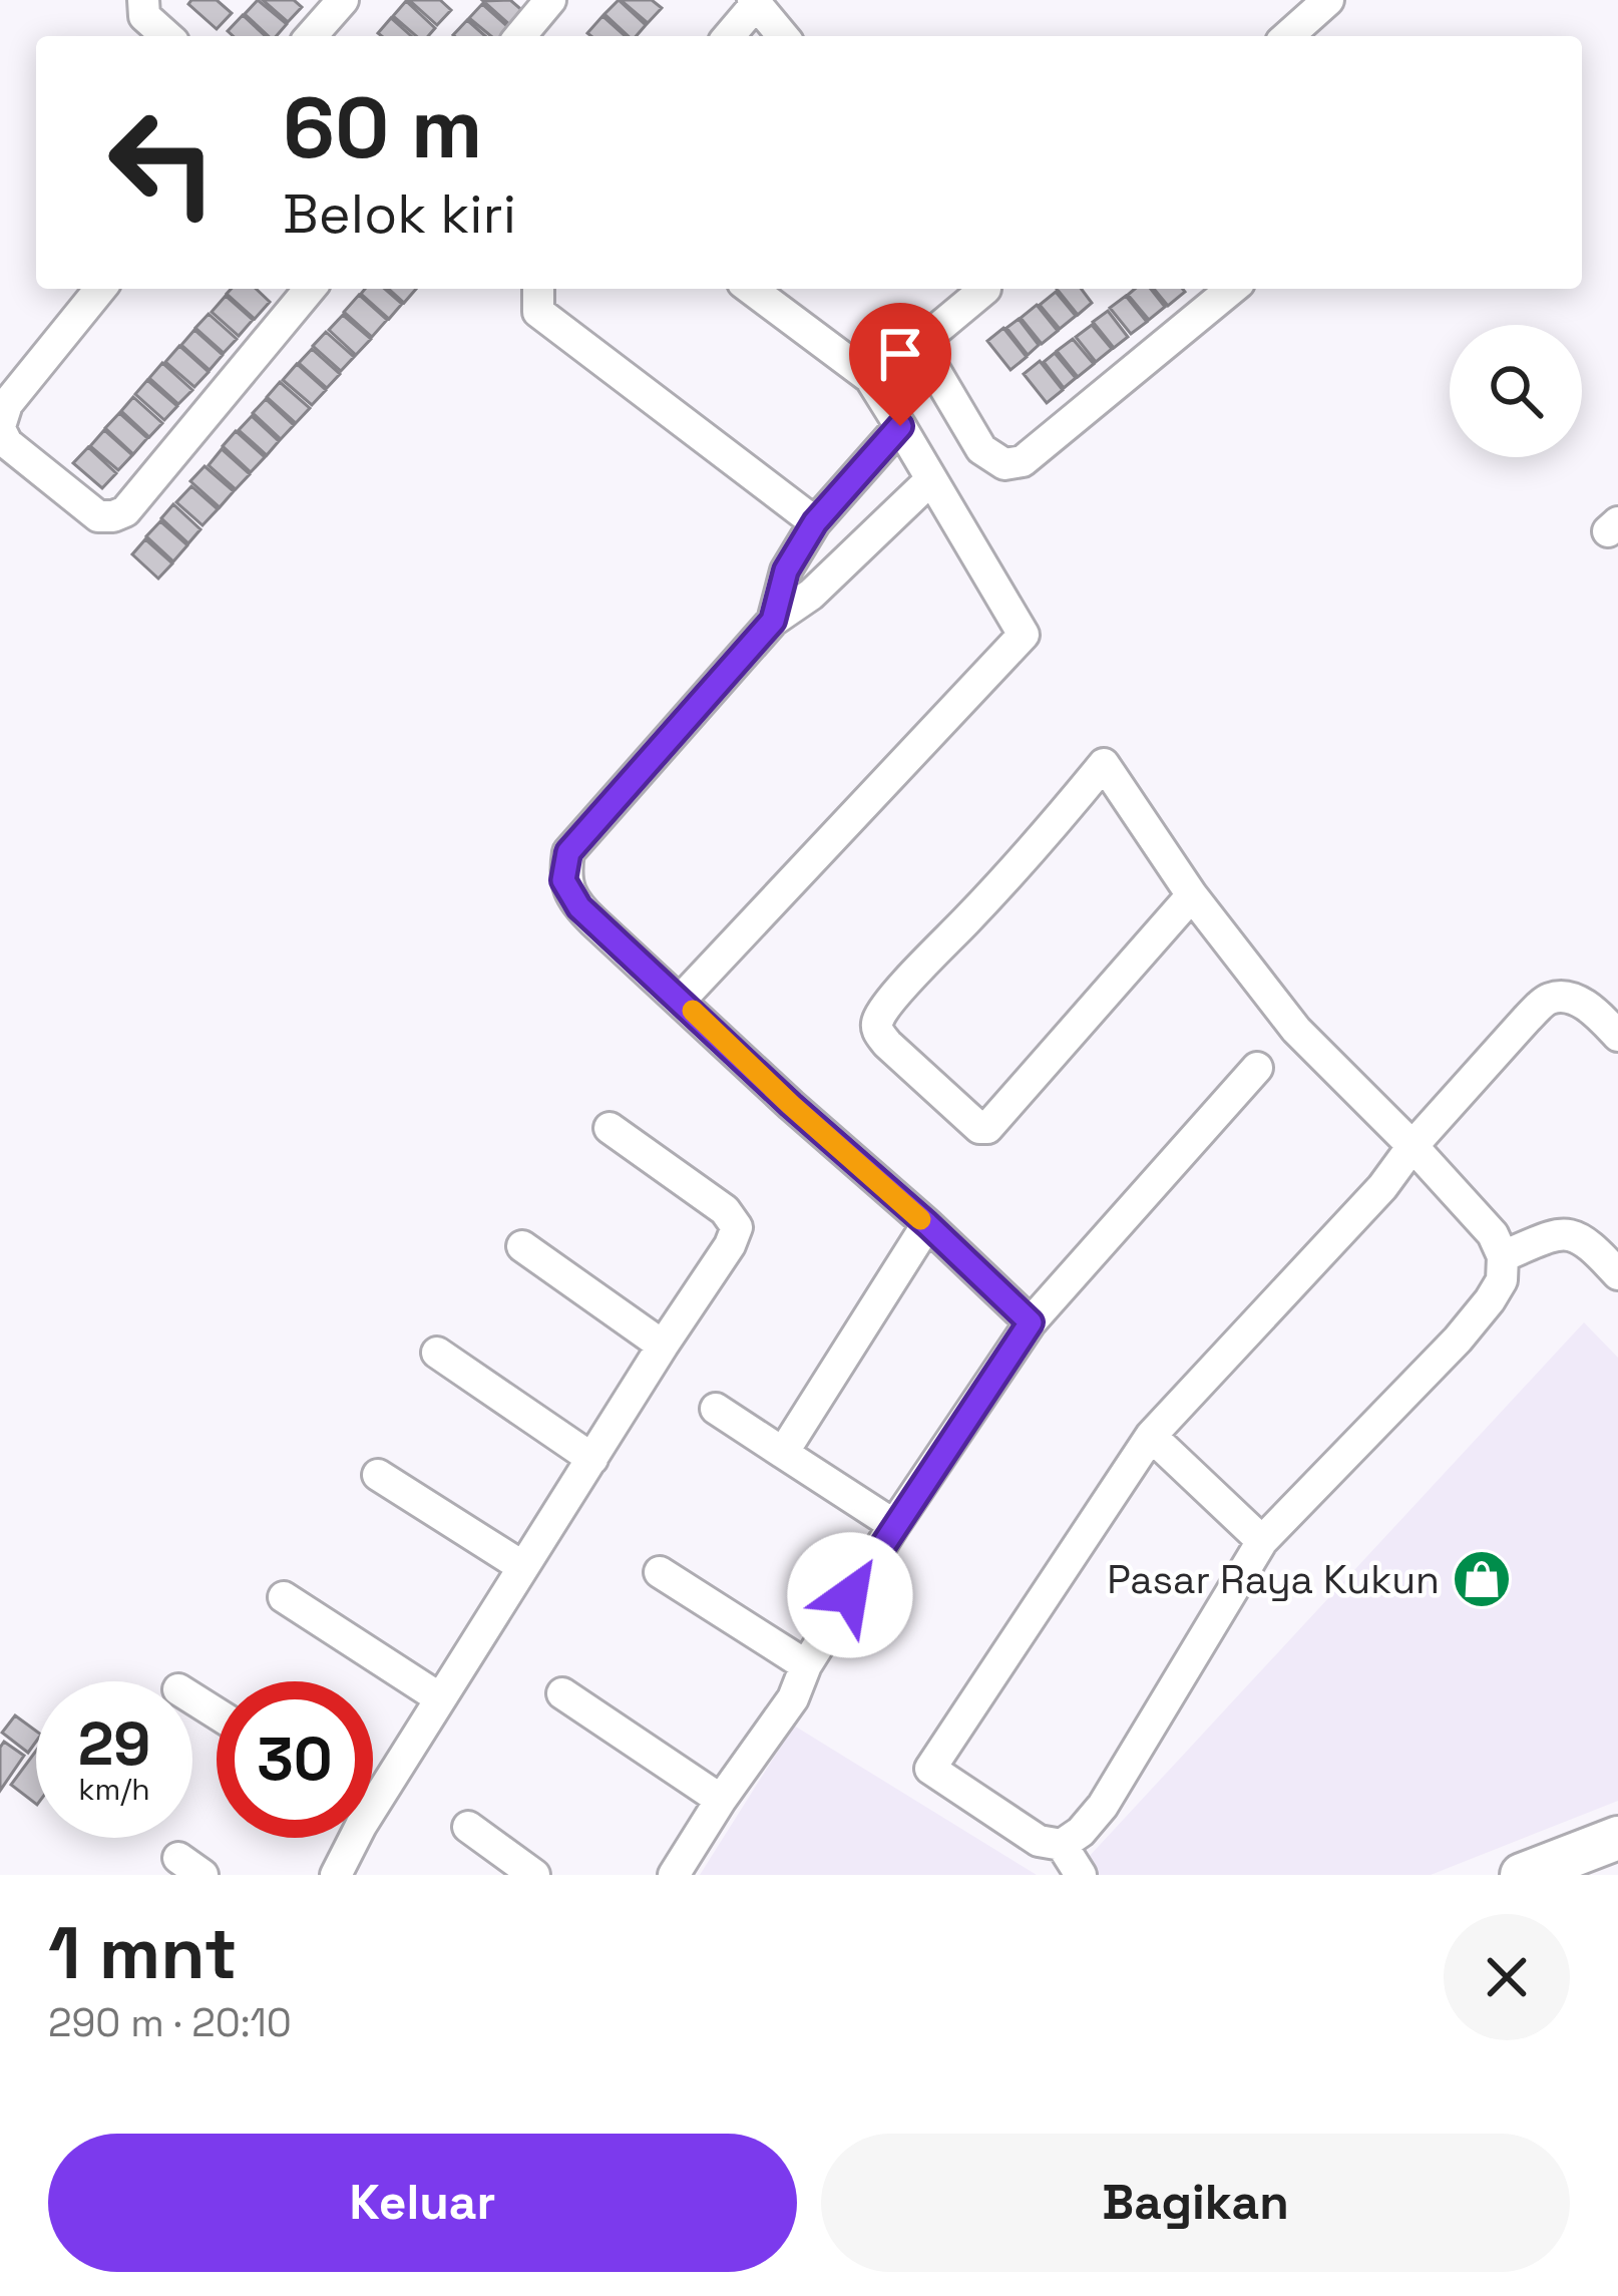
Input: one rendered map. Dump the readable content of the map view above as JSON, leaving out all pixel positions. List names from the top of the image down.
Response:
{
  "places": {
    "shop": ["Pasar Raya Kukun"]
  },
  "page": {
    "turn": ["60 m", "Belok kiri"],
    "speed": "29 km/h",
    "limit": "30",
    "heading": ["1 mnt", "290 m · 20:10"],
    "buttons": ["Keluar", "Bagikan"]
  }
}
